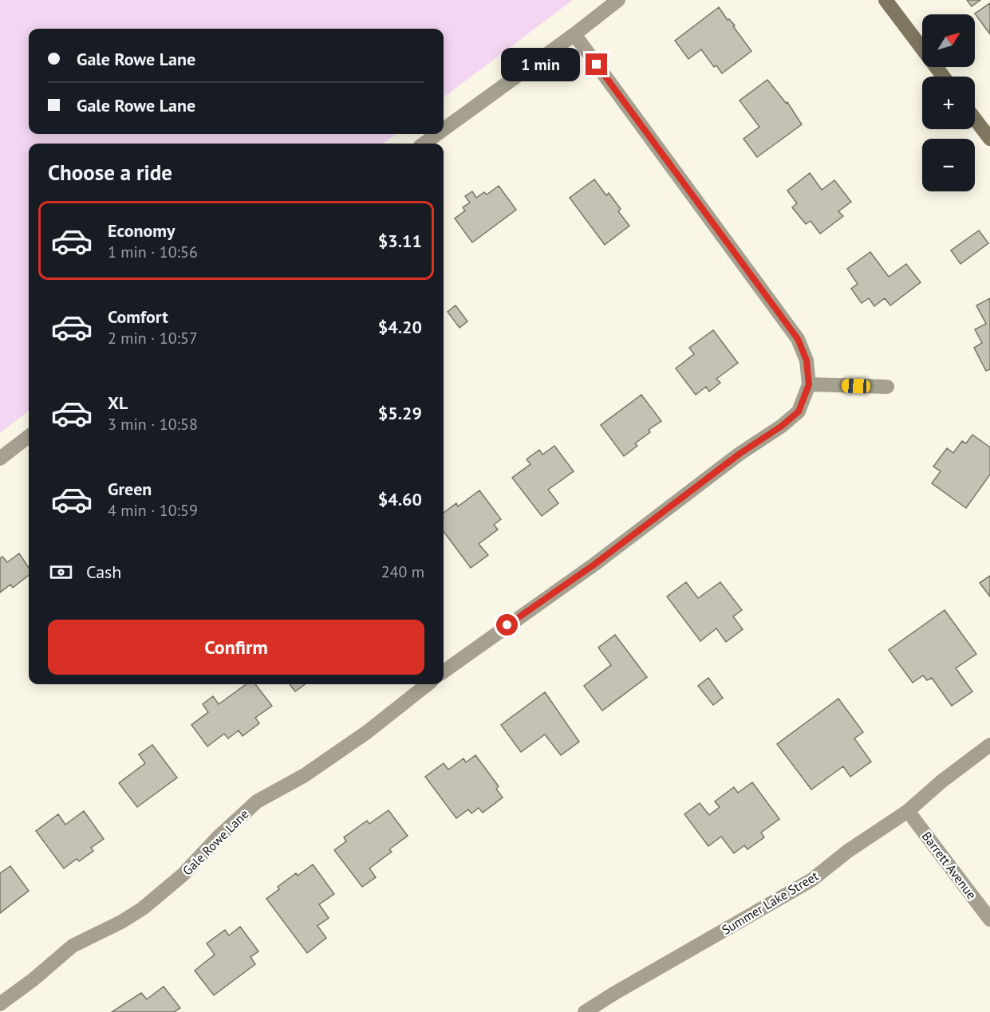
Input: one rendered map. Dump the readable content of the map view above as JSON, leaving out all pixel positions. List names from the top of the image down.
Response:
{
  "streets": {
    "street": ["Gale Rowe Lane", "Barrett Avenue", "Summer Lake Street"]
  },
  "crossings": [
    ["Barrett Avenue", "Summer Lake Street"]
  ],
  "north": "top right",
  "page": {
    "map_buttons": ["+", "−"],
    "banner": ["Gale Rowe Lane", "Gale Rowe Lane"],
    "bubble": "1 min",
    "heading": "Choose a ride",
    "list": [
      {
        "name": "Economy",
        "note": "1 min · 10:56",
        "value": "$3.11"
      },
      {
        "name": "Comfort",
        "note": "2 min · 10:57",
        "value": "$4.20"
      },
      {
        "name": "XL",
        "note": "3 min · 10:58",
        "value": "$5.29"
      },
      {
        "name": "Green",
        "note": "4 min · 10:59",
        "value": "$4.60"
      }
    ],
    "pay": ["Cash", "240 m"],
    "buttons": "Confirm"
  }
}
